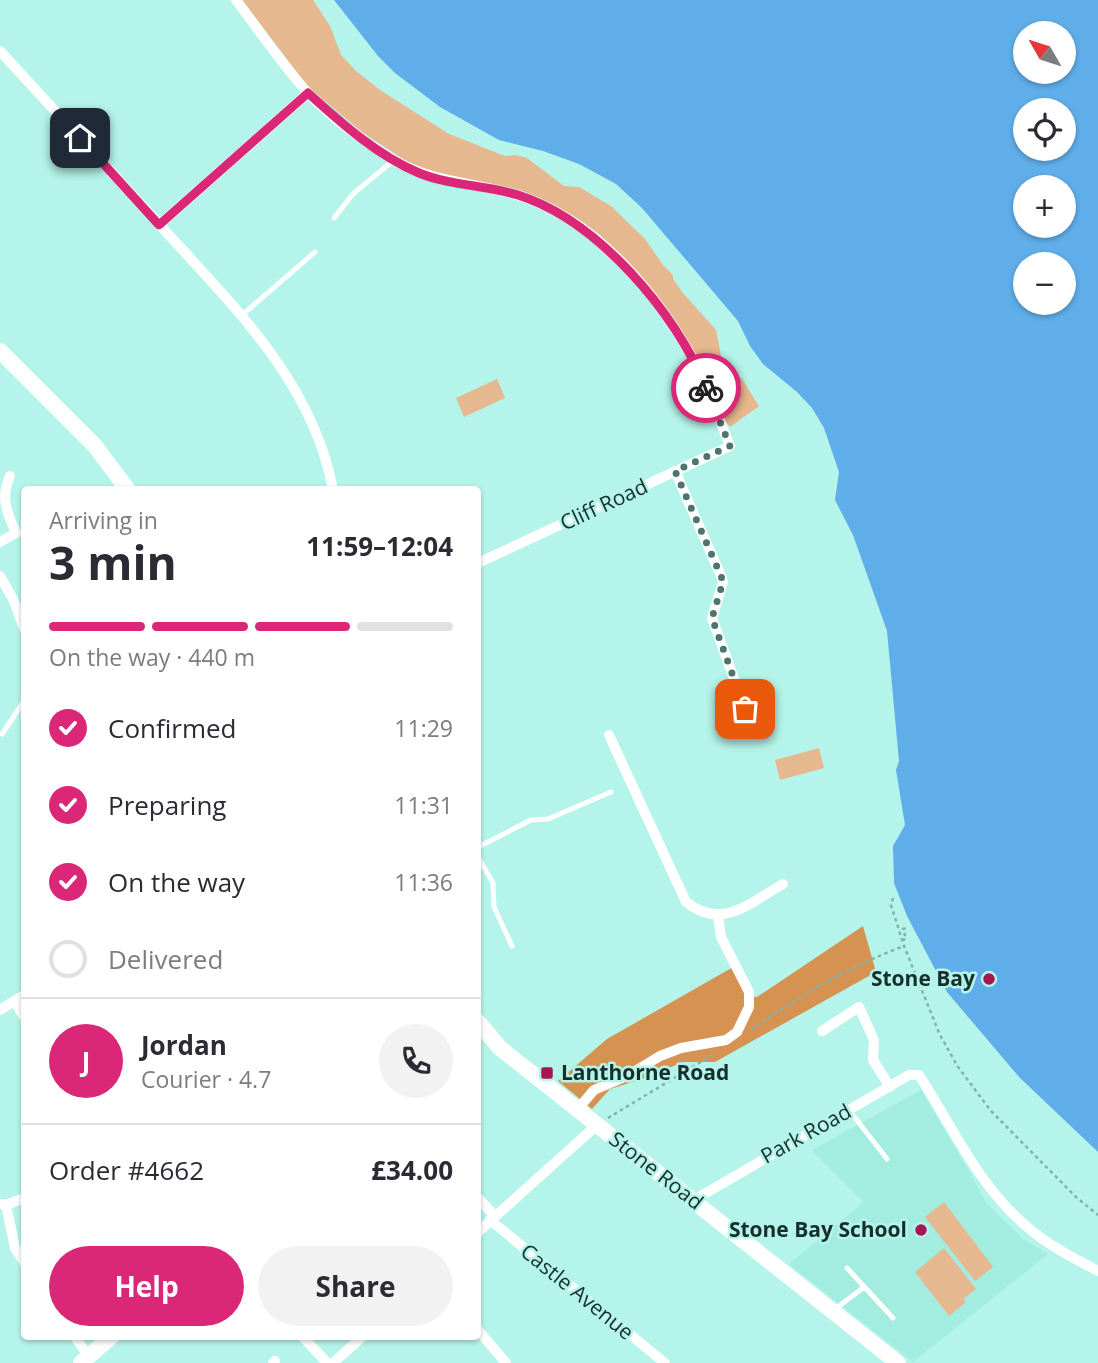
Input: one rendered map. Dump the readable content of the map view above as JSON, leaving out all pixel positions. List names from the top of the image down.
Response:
{
  "streets": {
    "main road": ["Stone Road"],
    "street": ["Cliff Road", "Park Road", "Castle Avenue"]
  },
  "crossings": [
    ["Park Road", "Stone Road"]
  ],
  "places": {
    "other": ["Stone Bay", "Stone Bay School"],
    "transit": ["Lanthorne Road"]
  },
  "north": "top left",
  "page": {
    "map_buttons": ["+", "−"],
    "heading": ["3 min", "Arriving in", "11:59–12:04"],
    "panel": [
      "Jordan",
      "Courier · 4.7",
      "Order #4662",
      "£34.00"
    ],
    "bar": "On the way · 440 m",
    "list": [
      ["Confirmed", "11:29"],
      ["Preparing", "11:31"],
      ["On the way", "11:36"],
      "Delivered"
    ],
    "round": "J",
    "buttons": ["Help", "Share"]
  }
}
